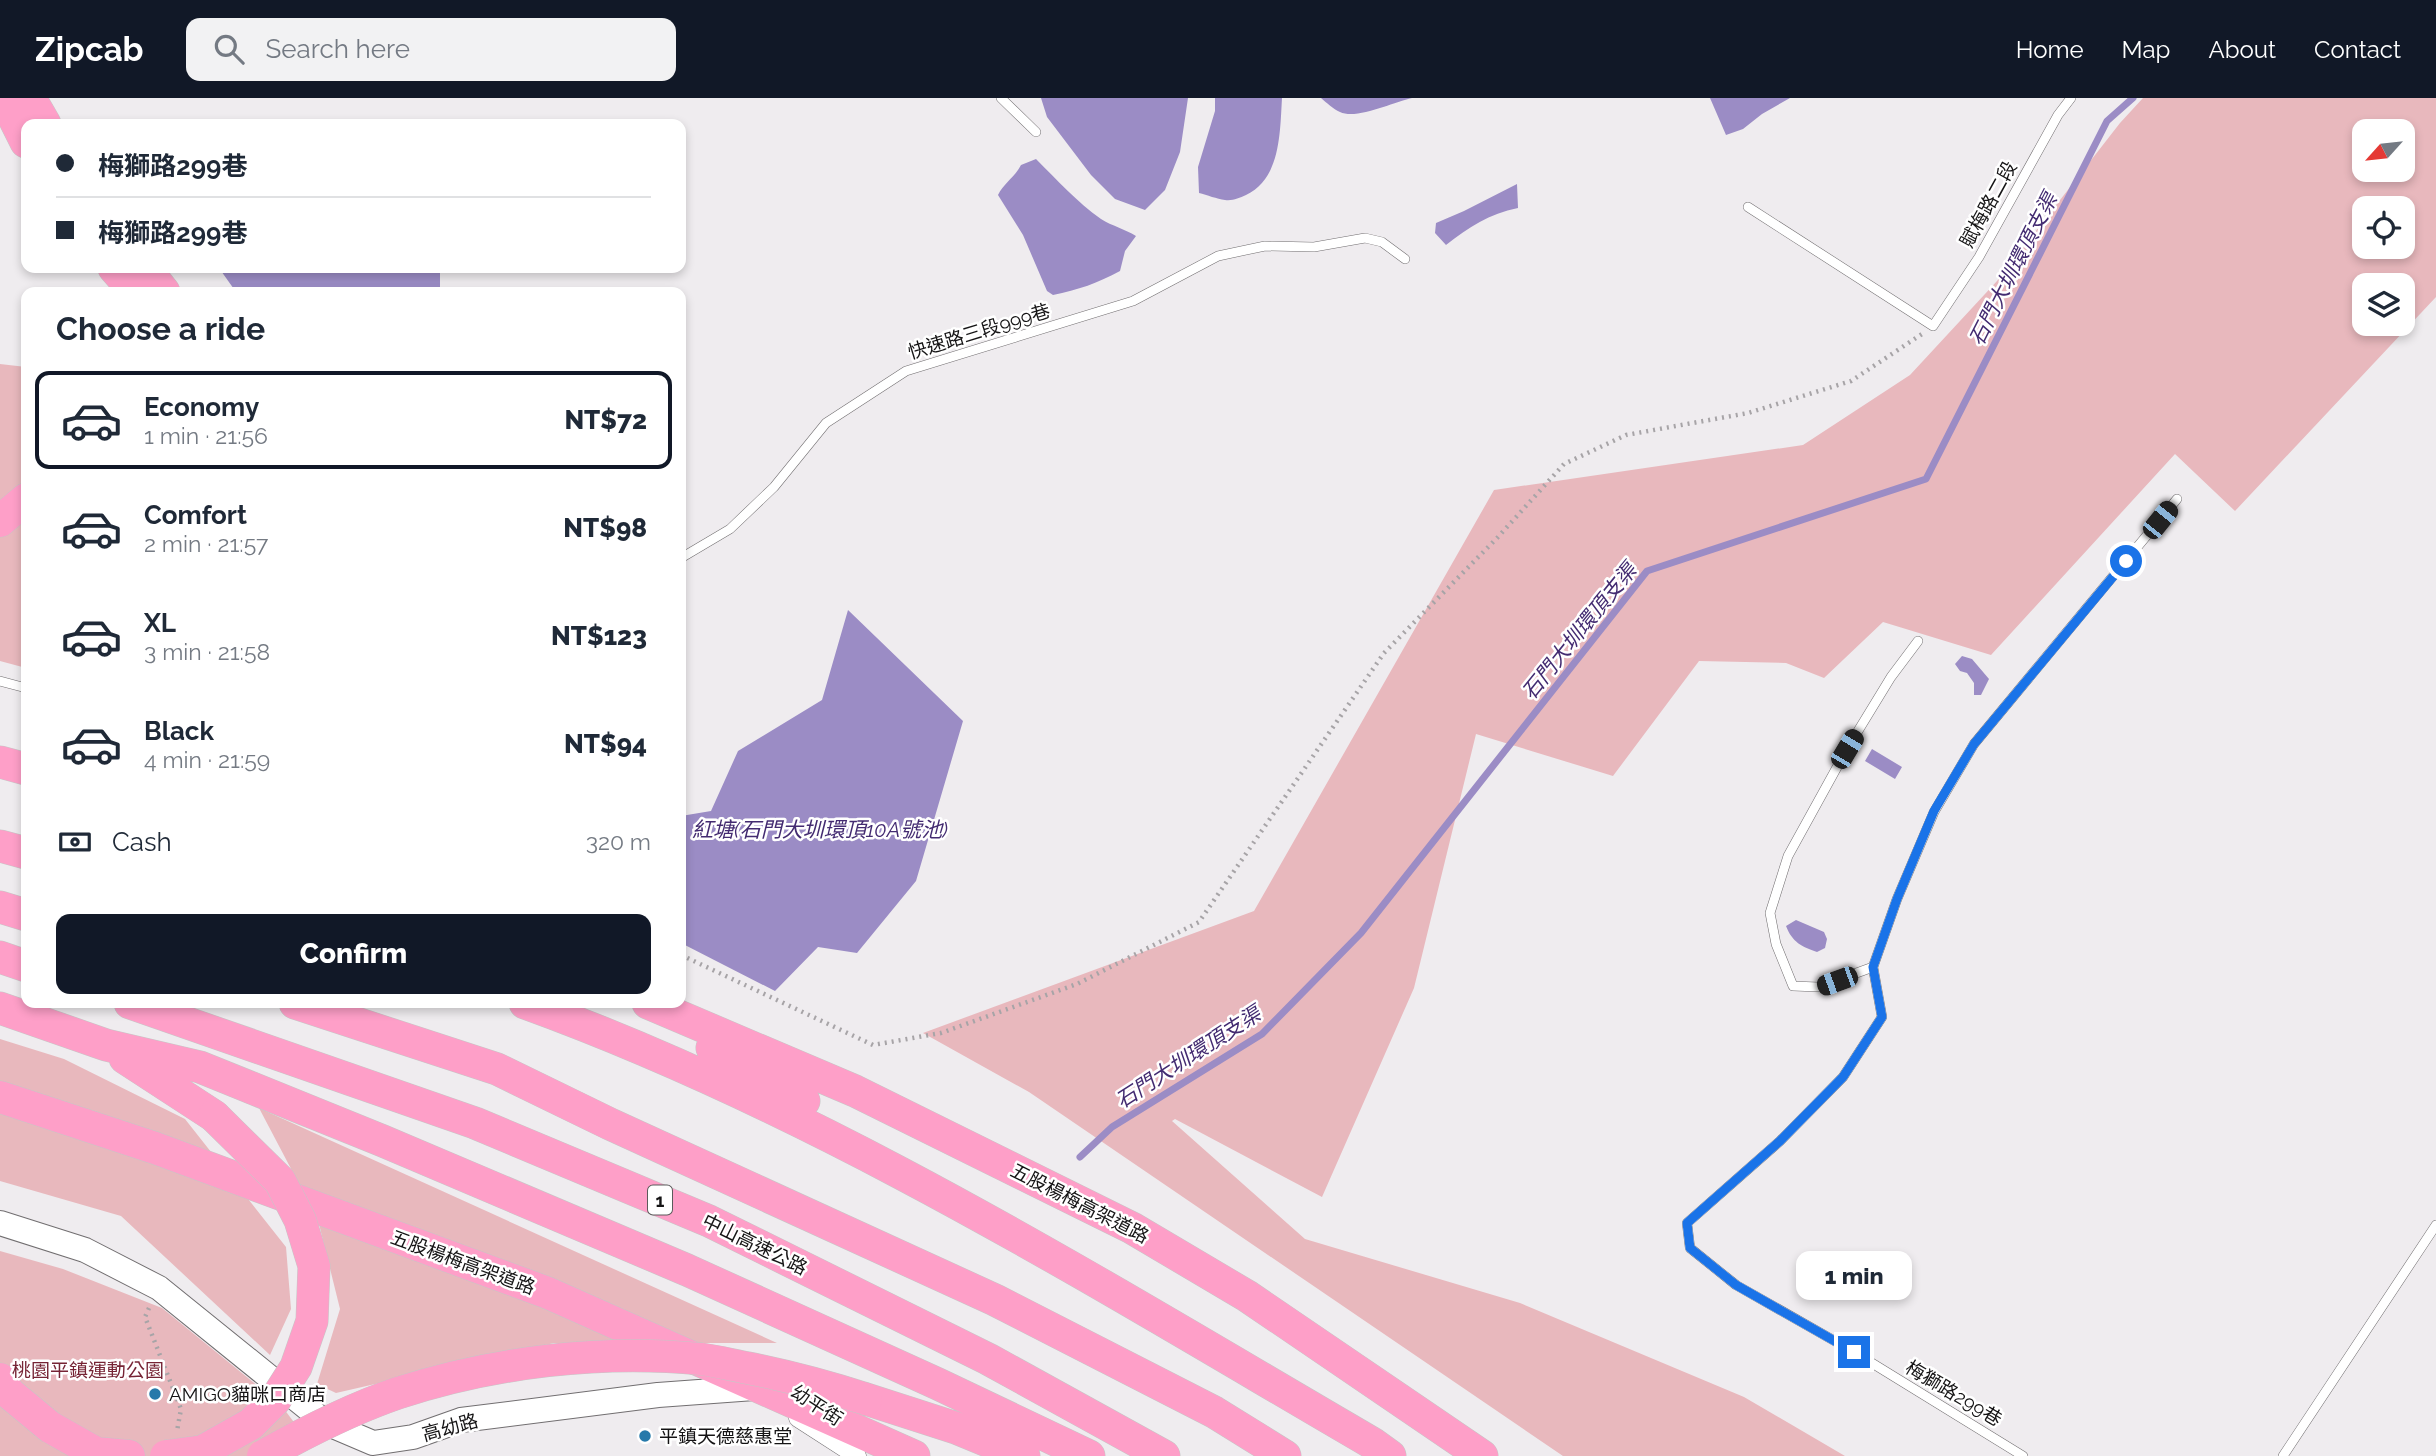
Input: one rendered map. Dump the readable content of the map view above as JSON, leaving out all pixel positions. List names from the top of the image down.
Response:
{
  "streets": {
    "highway": ["1", "五股楊梅高架道路", "中山高速公路"],
    "street": ["幼平街", "高幼路"],
    "lane": ["賦梅路二段", "快速路三段999巷", "梅獅路299巷"]
  },
  "crossings": [
    ["幼平街", "高幼路"]
  ],
  "water": ["石門大圳環頂支渠", "紅塘(石門大圳環頂10A號池)"],
  "parks": ["桃園平鎮運動公園"],
  "places": ["AMIGO貓咪口商店", "平鎮天德慈惠堂"],
  "north": "bottom left",
  "page": {
    "header": "Zipcab",
    "search": "Search here",
    "nav": [
      "Home",
      "Map",
      "About",
      "Contact"
    ],
    "banner": ["梅獅路299巷", "梅獅路299巷"],
    "heading": "Choose a ride",
    "list": [
      {
        "name": "Economy",
        "note": "1 min · 21:56",
        "value": "NT$72"
      },
      {
        "name": "Comfort",
        "note": "2 min · 21:57",
        "value": "NT$98"
      },
      {
        "name": "XL",
        "note": "3 min · 21:58",
        "value": "NT$123"
      },
      {
        "name": "Black",
        "note": "4 min · 21:59",
        "value": "NT$94"
      }
    ],
    "pay": ["Cash", "320 m"],
    "buttons": "Confirm",
    "bubble": "1 min"
  }
}
